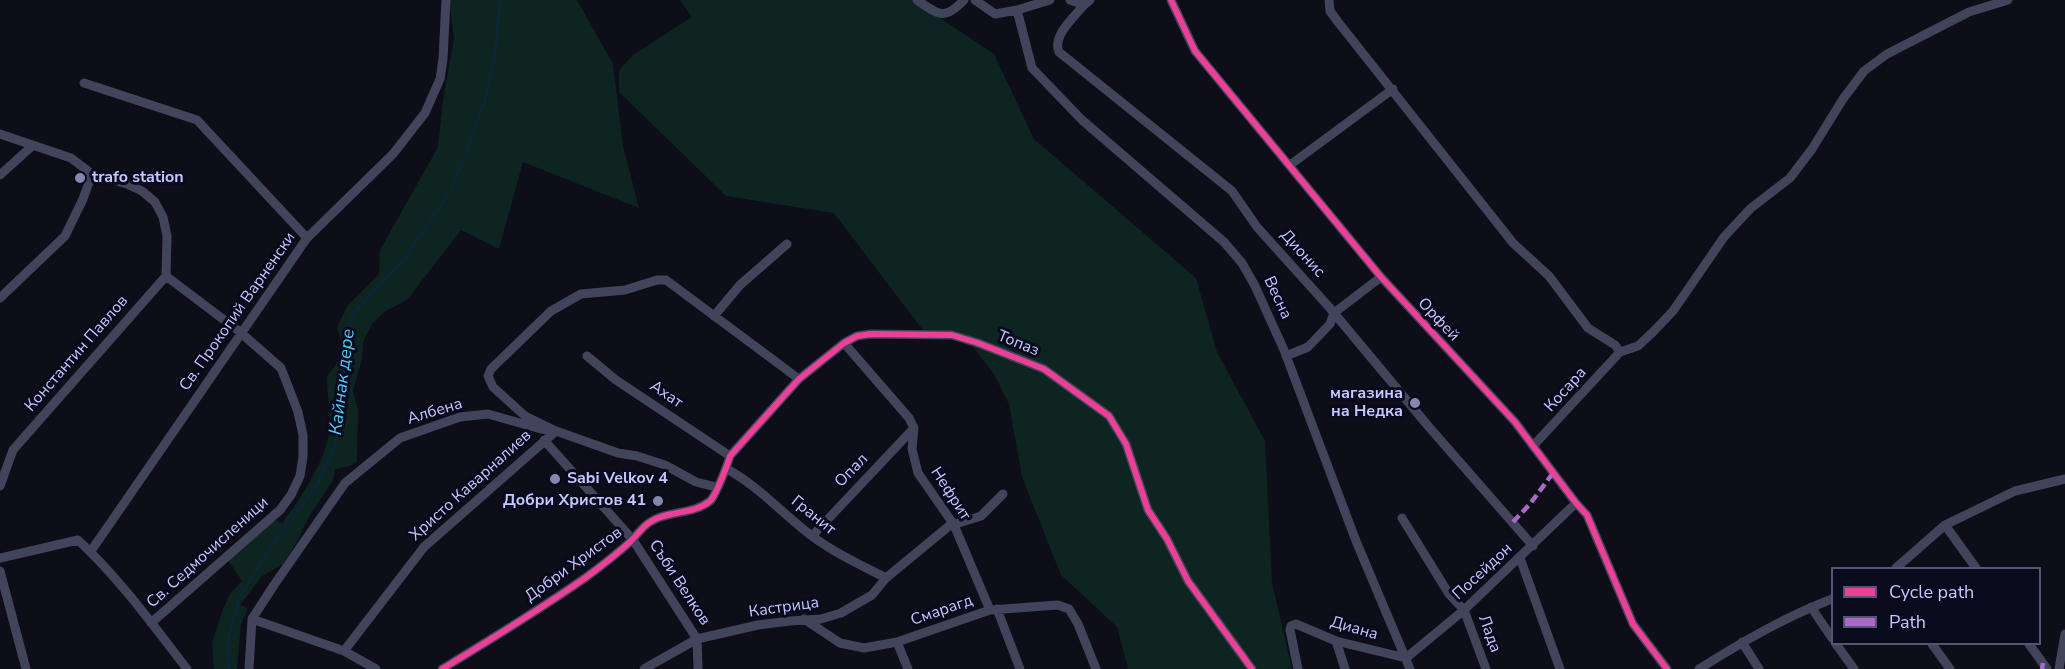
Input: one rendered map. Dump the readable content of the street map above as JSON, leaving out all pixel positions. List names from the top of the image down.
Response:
{
  "streets": {
    "street": [
      "Дионис",
      "Весна",
      "Св. Прокопий Варненски",
      "Орфей",
      "Топаз",
      "Константин Павлов",
      "Косара",
      "Ахат",
      "Албена",
      "Опал",
      "Христо Каварналиев",
      "Нефрит",
      "Гранит",
      "Св. Седмочисленици",
      "Добри Христов",
      "Посейдон",
      "Съби Велков",
      "Кастрица",
      "Смарагд",
      "Диана",
      "Лада"
    ]
  },
  "crossings": [
    ["Дионис", "Посейдон"],
    ["Весна", "Посейдон"],
    ["Весна", "Диана"],
    ["Св. Прокопий Варненски", "Св. Седмочисленици"],
    ["Орфей", "Косара"],
    ["Орфей", "Посейдон"],
    ["Топаз", "Ахат"],
    ["Топаз", "Албена"],
    ["Топаз", "Христо Каварналиев"],
    ["Топаз", "Гранит"],
    ["Топаз", "Добри Христов"],
    ["Константин Павлов", "Св. Седмочисленици"],
    ["Албена", "Христо Каварналиев"],
    ["Албена", "Добри Христов"],
    ["Опал", "Нефрит"],
    ["Опал", "Гранит"],
    ["Христо Каварналиев", "Съби Велков"],
    ["Нефрит", "Кастрица"],
    ["Нефрит", "Смарагд"],
    ["Гранит", "Кастрица"],
    ["Добри Христов", "Съби Велков"],
    ["Посейдон", "Диана"],
    ["Посейдон", "Лада"],
    ["Съби Велков", "Кастрица"],
    ["Кастрица", "Смарагд"]
  ],
  "water": ["Кайнак дере"],
  "places": [
    "trafo station",
    "магазина на Недка",
    "Sabi Velkov 4",
    "Добри Христов 41"
  ],
  "legend": ["Cycle path", "Path"]
}
